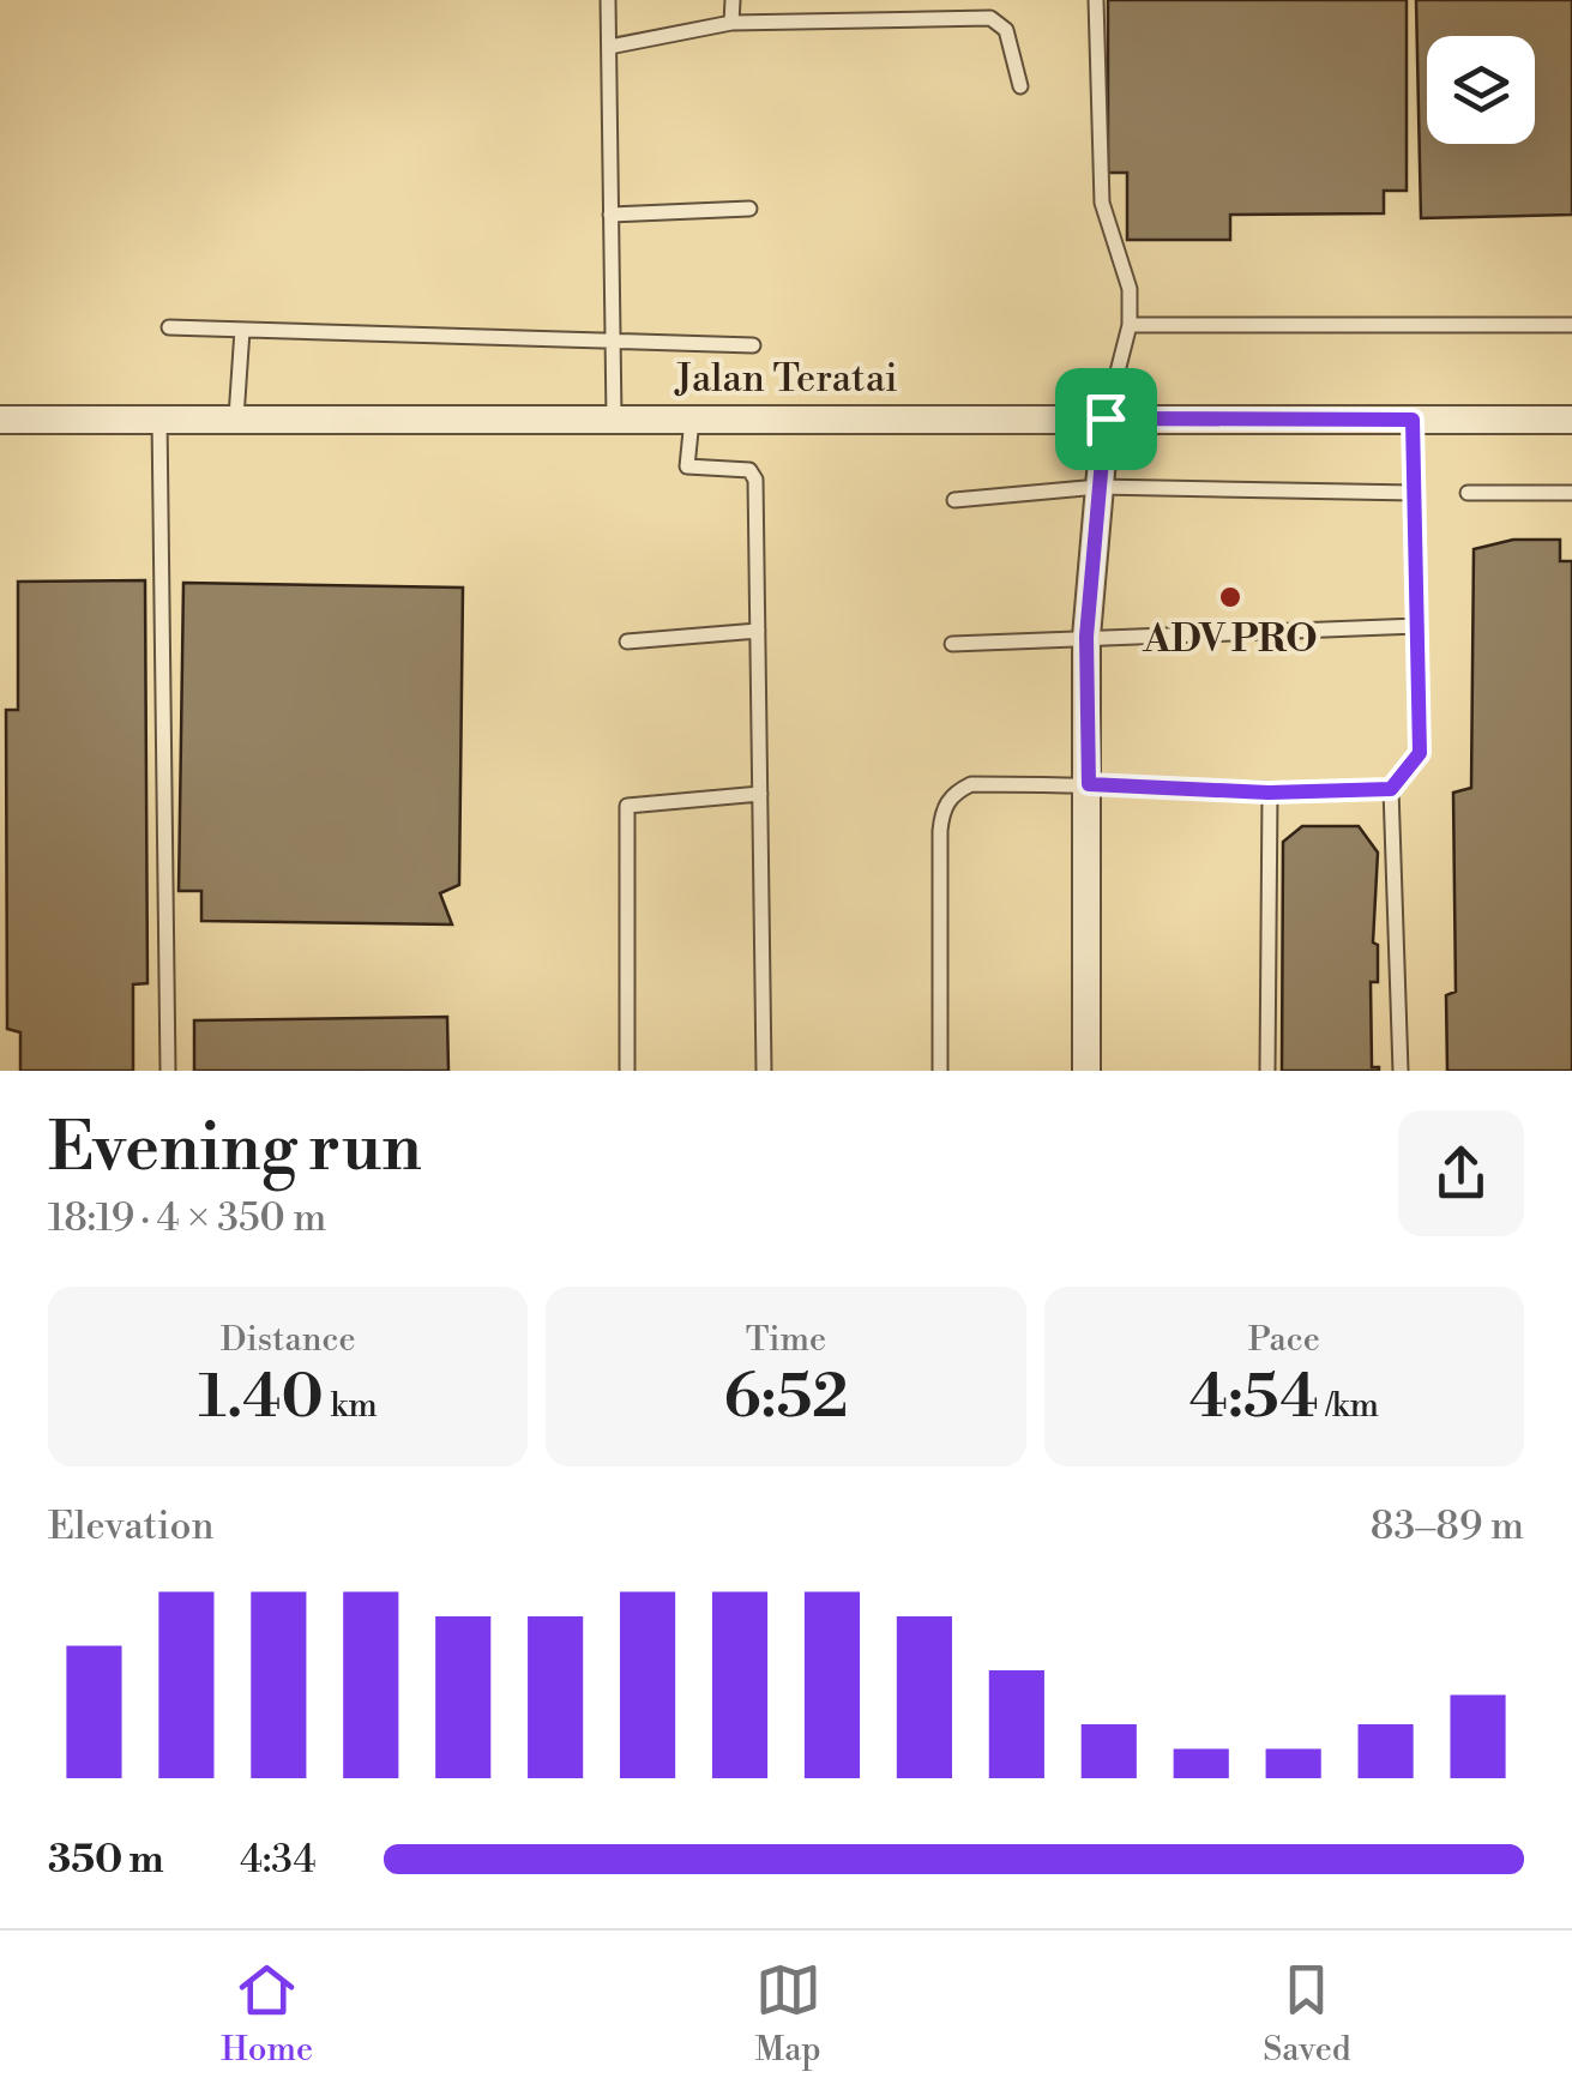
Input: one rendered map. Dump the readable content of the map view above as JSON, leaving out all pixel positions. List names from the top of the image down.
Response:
{
  "streets": {
    "street": ["Jalan Teratai"]
  },
  "places": ["ADV PRO"],
  "page": {
    "heading": ["Evening run", "18:19 · 4 × 350 m"],
    "stats": [
      ["Distance", "1.40 km"],
      ["Time", "6:52"],
      ["Pace", "4:54 /km"]
    ],
    "chart": ["Elevation", "83–89 m"],
    "list": [
      {
        "name": "350 m",
        "note": "4:34"
      }
    ],
    "tabs": ["Home", "Map", "Saved"]
  }
}
